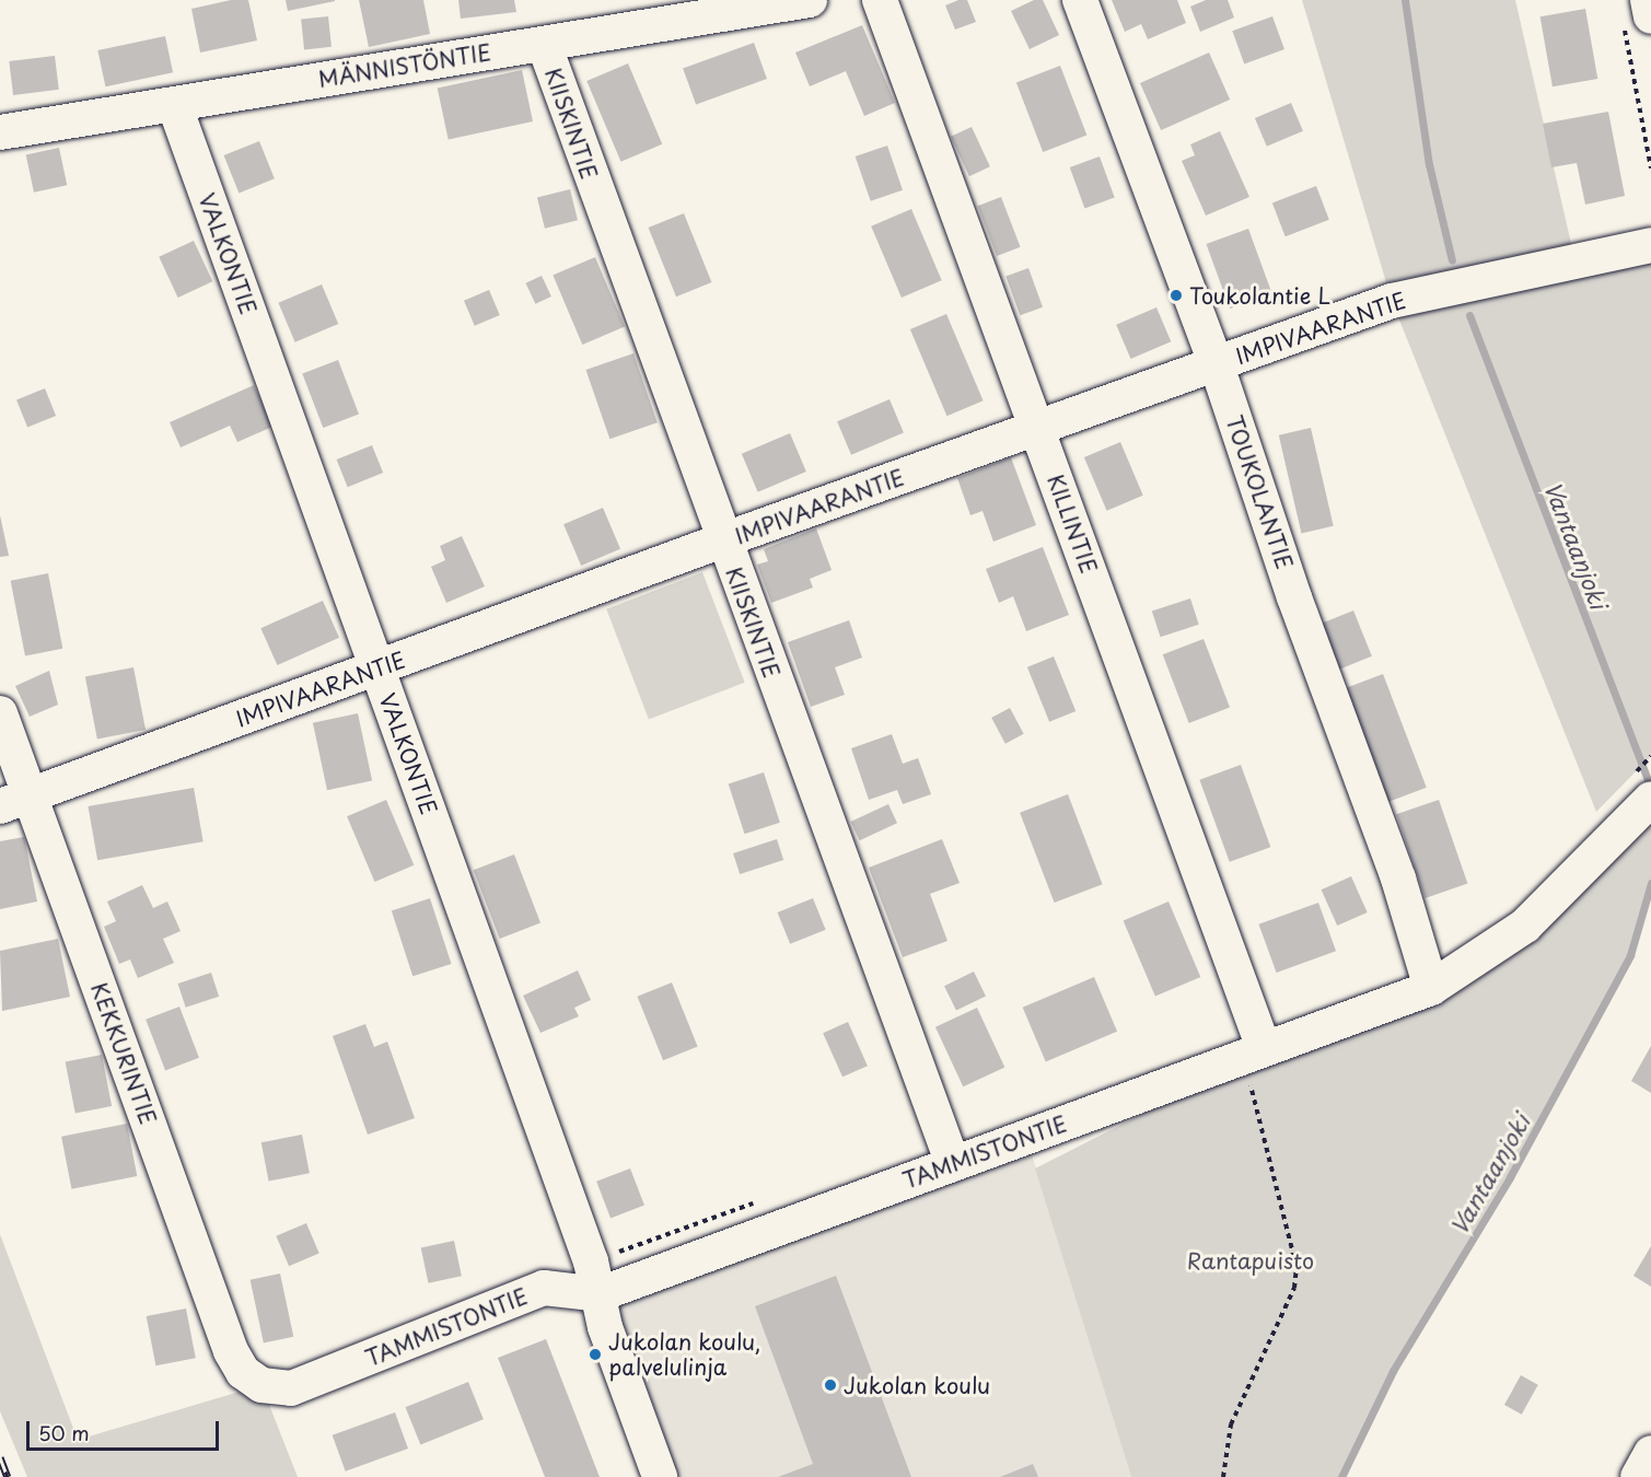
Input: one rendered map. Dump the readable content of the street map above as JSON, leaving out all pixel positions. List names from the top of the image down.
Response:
{
  "streets": {
    "street": [
      "MÄNNISTÖNTIE",
      "KIISKINTIE",
      "VALKONTIE",
      "IMPIVAARANTIE",
      "TOUKOLANTIE",
      "KILLINTIE",
      "KEKKURINTIE",
      "TAMMISTONTIE"
    ]
  },
  "crossings": [
    ["MÄNNISTÖNTIE", "KIISKINTIE"],
    ["MÄNNISTÖNTIE", "VALKONTIE"],
    ["KIISKINTIE", "IMPIVAARANTIE"],
    ["KIISKINTIE", "TAMMISTONTIE"],
    ["VALKONTIE", "IMPIVAARANTIE"],
    ["VALKONTIE", "TAMMISTONTIE"],
    ["IMPIVAARANTIE", "TOUKOLANTIE"],
    ["IMPIVAARANTIE", "KILLINTIE"],
    ["IMPIVAARANTIE", "KEKKURINTIE"],
    ["TOUKOLANTIE", "TAMMISTONTIE"],
    ["KILLINTIE", "TAMMISTONTIE"],
    ["KEKKURINTIE", "TAMMISTONTIE"]
  ],
  "water": ["Vantaanjoki"],
  "parks": ["Rantapuisto"],
  "places": ["Toukolantie L", "Jukolan koulu, palvelulinja", "Jukolan koulu"],
  "scale_bar": "50 m"
}
